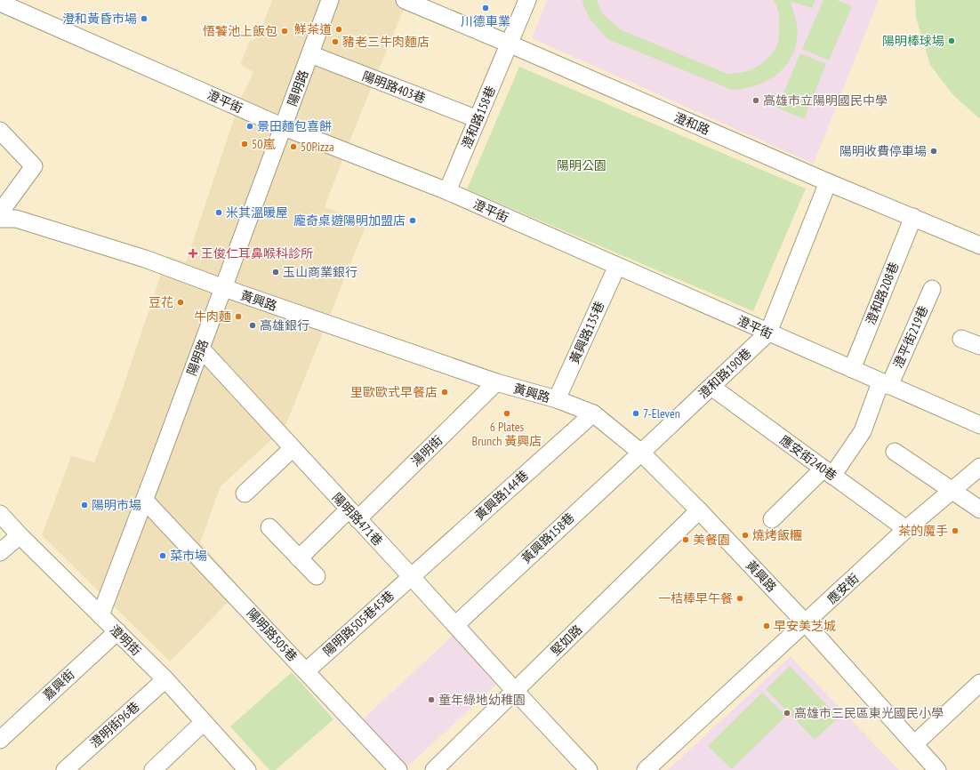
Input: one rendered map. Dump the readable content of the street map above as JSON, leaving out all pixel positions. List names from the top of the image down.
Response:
{
  "streets": {
    "street": [
      "陽明路403巷",
      "陽明路",
      "澄平街",
      "澄和路158巷",
      "澄和路",
      "澄和路208巷",
      "黃興路",
      "黃興路135巷",
      "澄平街219巷",
      "澄和路190巷",
      "湯明街",
      "應安街240巷",
      "黃興路144巷",
      "陽明路471巷",
      "黃興路158巷",
      "應安街",
      "陽明路505巷45巷",
      "陽明路505巷",
      "澄明街",
      "堅如路",
      "嘉興街",
      "澄明街96巷"
    ]
  },
  "crossings": [
    ["陽明路403巷", "陽明路"],
    ["陽明路403巷", "澄和路158巷"],
    ["陽明路", "澄平街"],
    ["陽明路", "黃興路"],
    ["陽明路", "陽明路471巷"],
    ["陽明路", "陽明路505巷"],
    ["陽明路", "澄明街"],
    ["澄平街", "澄和路158巷"],
    ["澄平街", "澄和路208巷"],
    ["澄平街", "黃興路135巷"],
    ["澄平街", "澄平街219巷"],
    ["澄平街", "澄和路190巷"],
    ["澄和路158巷", "澄和路"],
    ["澄和路", "澄和路208巷"],
    ["澄和路", "澄和路190巷"],
    ["黃興路", "黃興路135巷"],
    ["黃興路", "澄和路190巷"],
    ["黃興路", "湯明街"],
    ["黃興路", "黃興路144巷"],
    ["黃興路", "黃興路158巷"],
    ["黃興路", "應安街"],
    ["黃興路", "堅如路"],
    ["澄平街219巷", "應安街240巷"],
    ["澄和路190巷", "應安街240巷"],
    ["澄和路190巷", "黃興路158巷"],
    ["湯明街", "陽明路471巷"],
    ["應安街240巷", "應安街"],
    ["黃興路144巷", "陽明路471巷"],
    ["黃興路144巷", "陽明路505巷45巷"],
    ["陽明路471巷", "黃興路158巷"],
    ["陽明路471巷", "陽明路505巷45巷"],
    ["陽明路471巷", "堅如路"],
    ["陽明路505巷45巷", "陽明路505巷"],
    ["澄明街", "嘉興街"],
    ["澄明街", "澄明街96巷"]
  ],
  "parks": ["陽明公園"],
  "places": {
    "other": [
      "川德車業",
      "澄和黃昏市場",
      "鮮茶道",
      "悟饕池上飯包",
      "陽明棒球場",
      "豬老三牛肉麵店",
      "高雄市立陽明國民中學",
      "景田麵包喜餅",
      "50嵐",
      "50Pizza",
      "陽明收費停車場",
      "米其溫暖屋",
      "龐奇桌遊陽明加盟店",
      "玉山商業銀行",
      "豆花",
      "牛肉麵",
      "高雄銀行",
      "里歐歐式早餐店",
      "6 Plates Brunch 黃興店",
      "7-Eleven",
      "陽明市場",
      "茶的魔手",
      "燒烤飯糰",
      "美餐園",
      "菜市場",
      "一桔棒早午餐",
      "早安美芝城",
      "童年綠地幼稚園",
      "高雄市三民區東光國民小學"
    ],
    "health": ["王俊仁耳鼻喉科診所"]
  }
}
